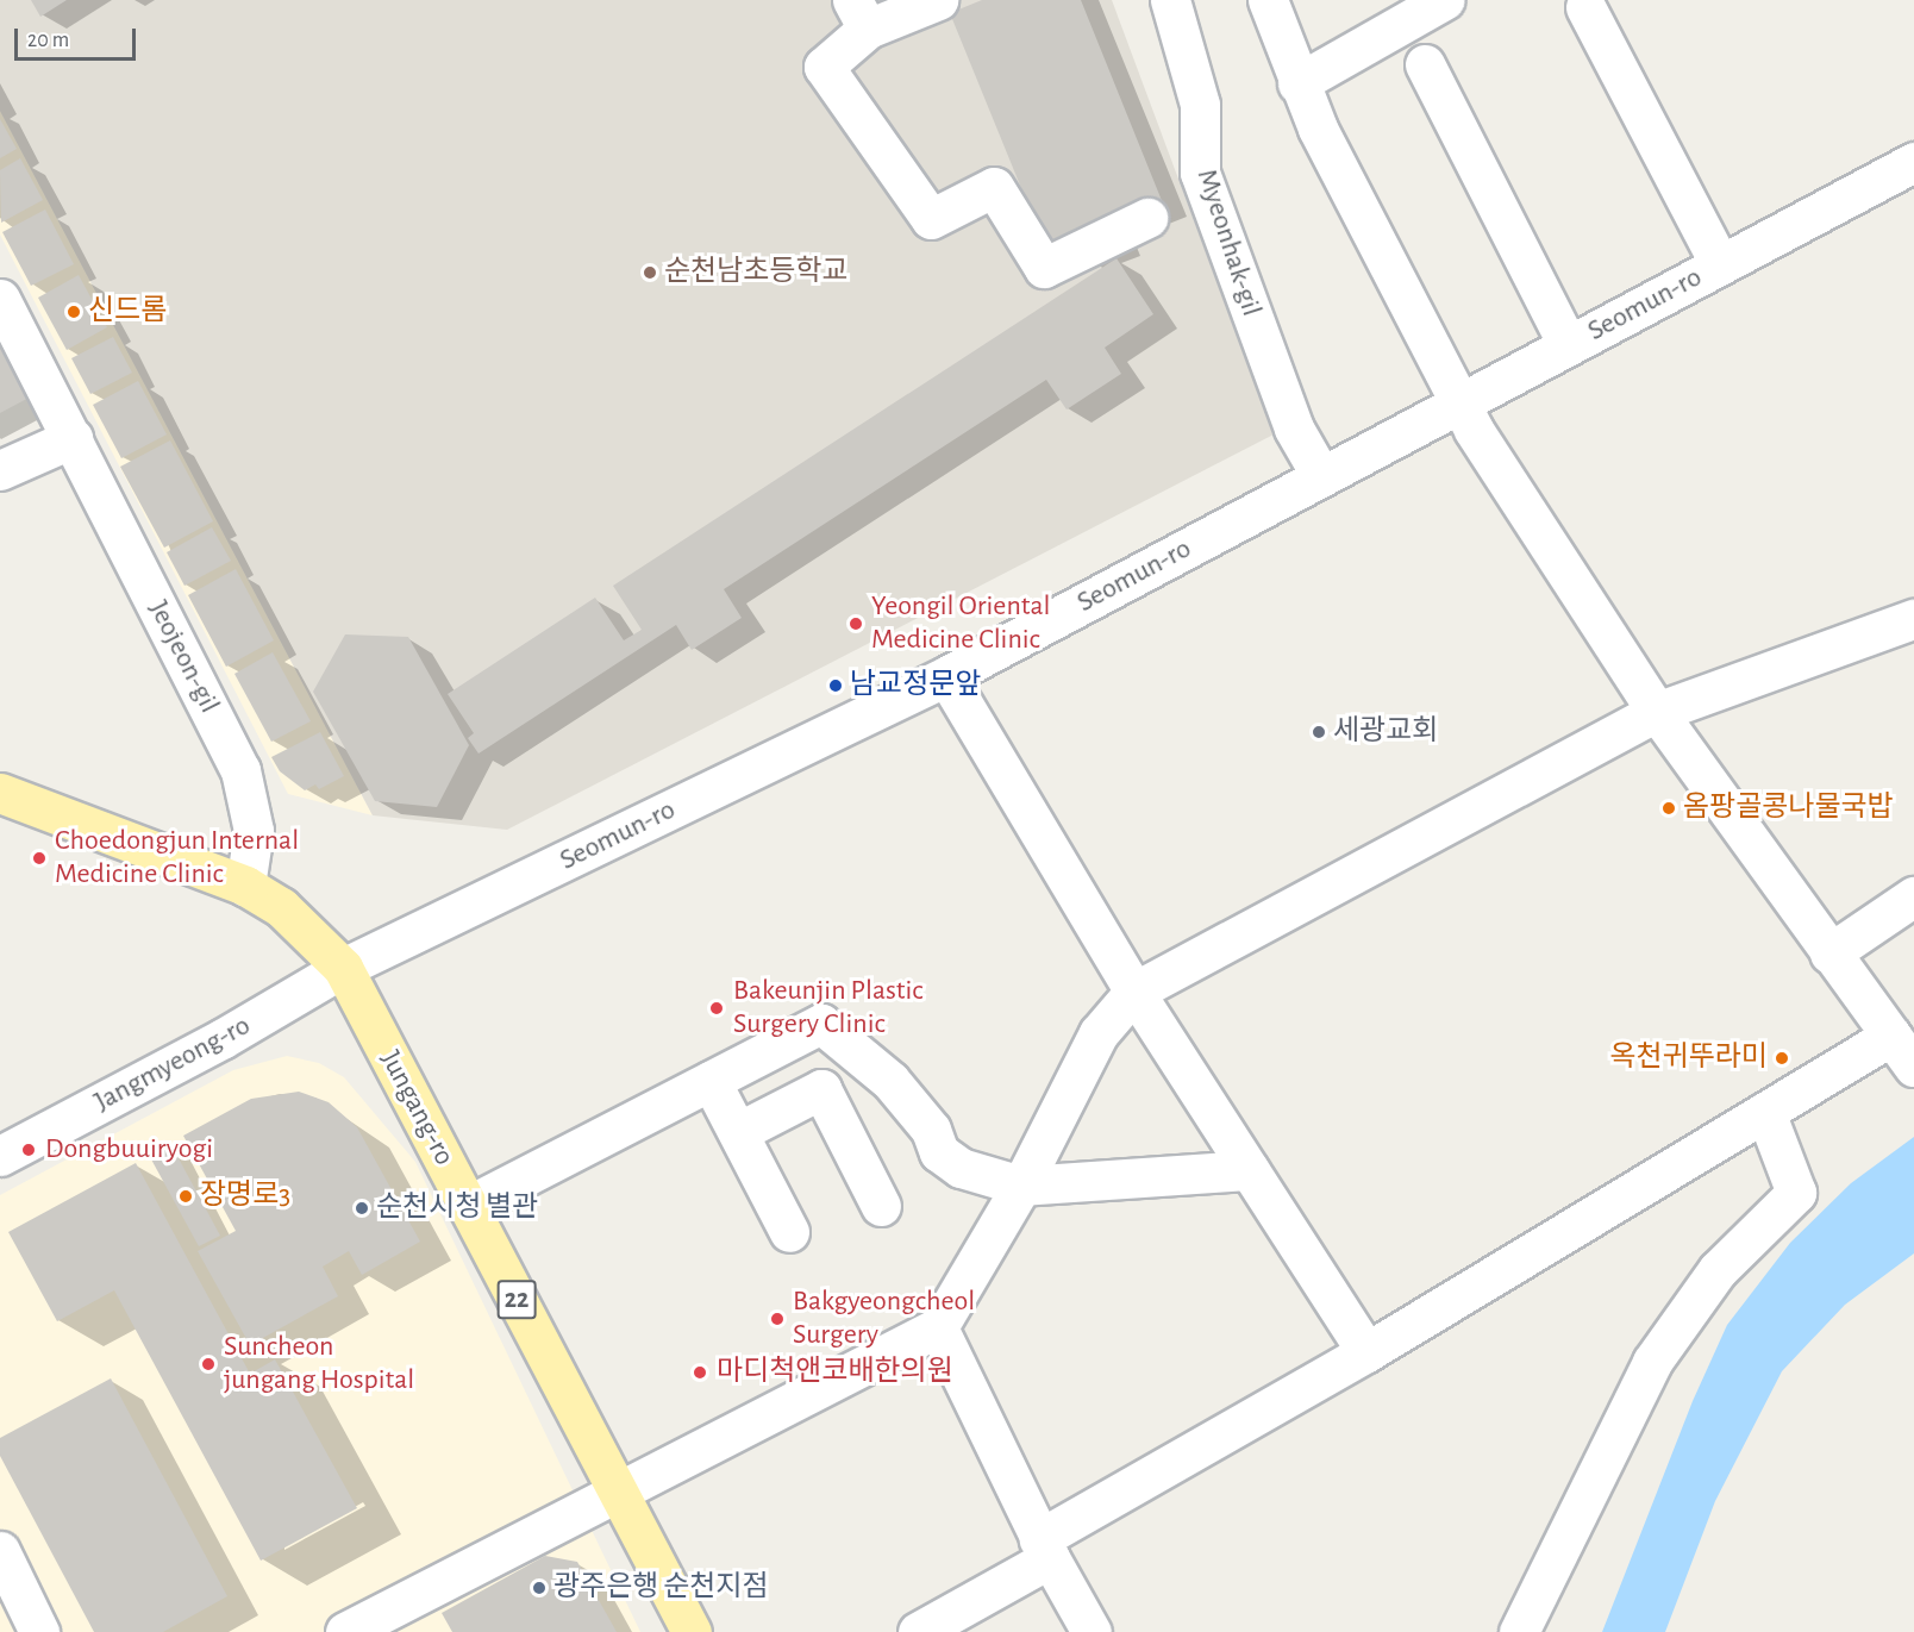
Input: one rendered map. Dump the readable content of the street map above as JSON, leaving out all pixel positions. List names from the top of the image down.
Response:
{
  "streets": {
    "main road": ["Jungang-ro", "22"],
    "street": [
      "Myeonhak-gil",
      "Seomun-ro",
      "Jeojeon-gil",
      "Jangmyeong-ro"
    ]
  },
  "crossings": [
    ["Myeonhak-gil", "Seomun-ro"],
    ["Seomun-ro", "Jangmyeong-ro"],
    ["Seomun-ro", "Jungang-ro"],
    ["Jeojeon-gil", "Jungang-ro"],
    ["Jangmyeong-ro", "Jungang-ro"]
  ],
  "places": [
    "순천남초등학교",
    "신드롬",
    "Yeongil Oriental Medicine Clinic",
    "남교정문앞",
    "세광교회",
    "옴팡골콩나물국밥",
    "Choedongjun Internal Medicine Clinic",
    "Bakeunjin Plastic Surgery Clinic",
    "옥천귀뚜라미",
    "Dongbuuiryogi",
    "장명로3",
    "순천시청 별관",
    "Bakgyeongcheol Surgery",
    "Suncheon jungang Hospital",
    "마디척앤코배한의원",
    "광주은행 순천지점"
  ],
  "scale_bar": "20 m"
}
